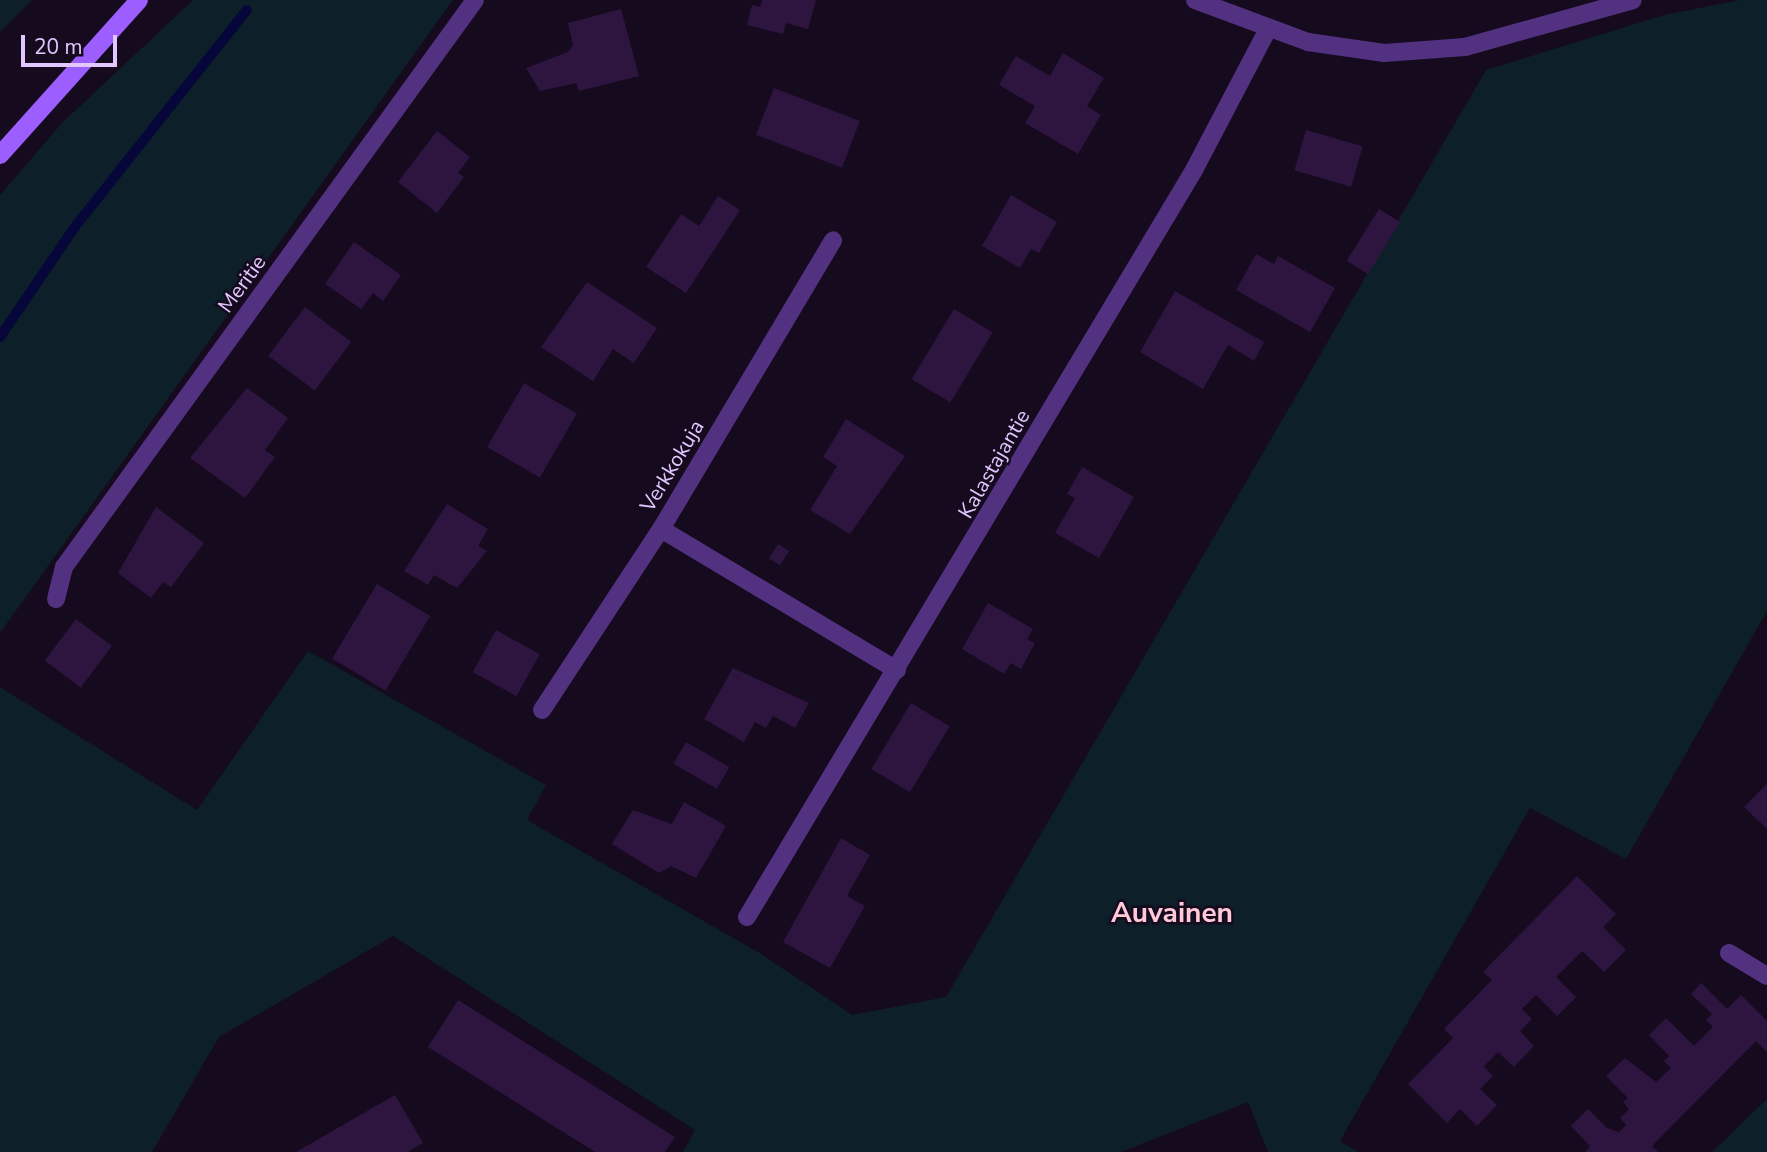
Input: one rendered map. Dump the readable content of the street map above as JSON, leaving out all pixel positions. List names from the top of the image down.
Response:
{
  "streets": {
    "street": ["Meritie", "Kalastajantie", "Verkkokuja"]
  },
  "districts": ["Auvainen"],
  "scale_bar": "20 m"
}
